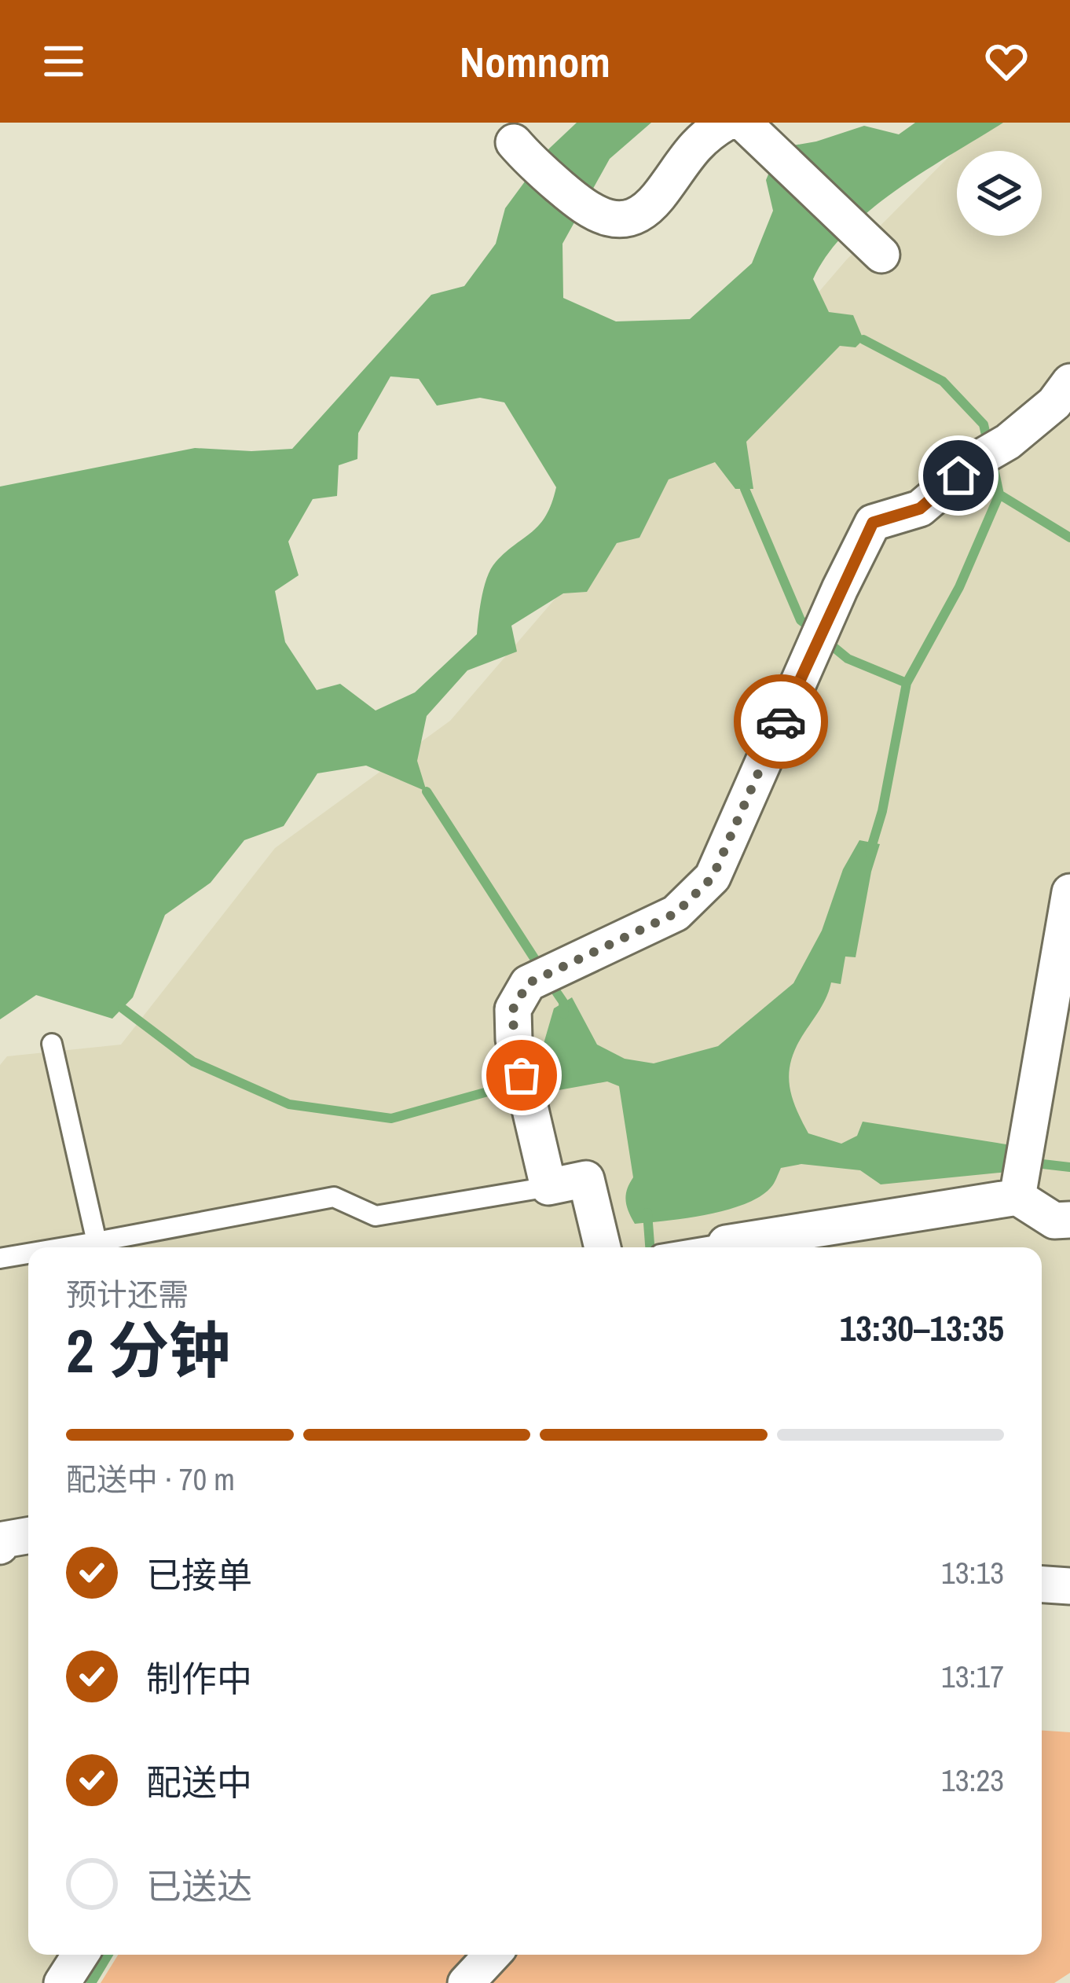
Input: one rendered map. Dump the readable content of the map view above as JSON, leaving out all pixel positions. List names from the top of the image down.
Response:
{
  "page": {
    "header": "Nomnom",
    "heading": ["2 分钟", "预计还需", "13:30–13:35"],
    "bar": "配送中 · 70 m",
    "list": [
      ["已接单", "13:13"],
      ["制作中", "13:17"],
      ["配送中", "13:23"],
      "已送达"
    ]
  }
}
